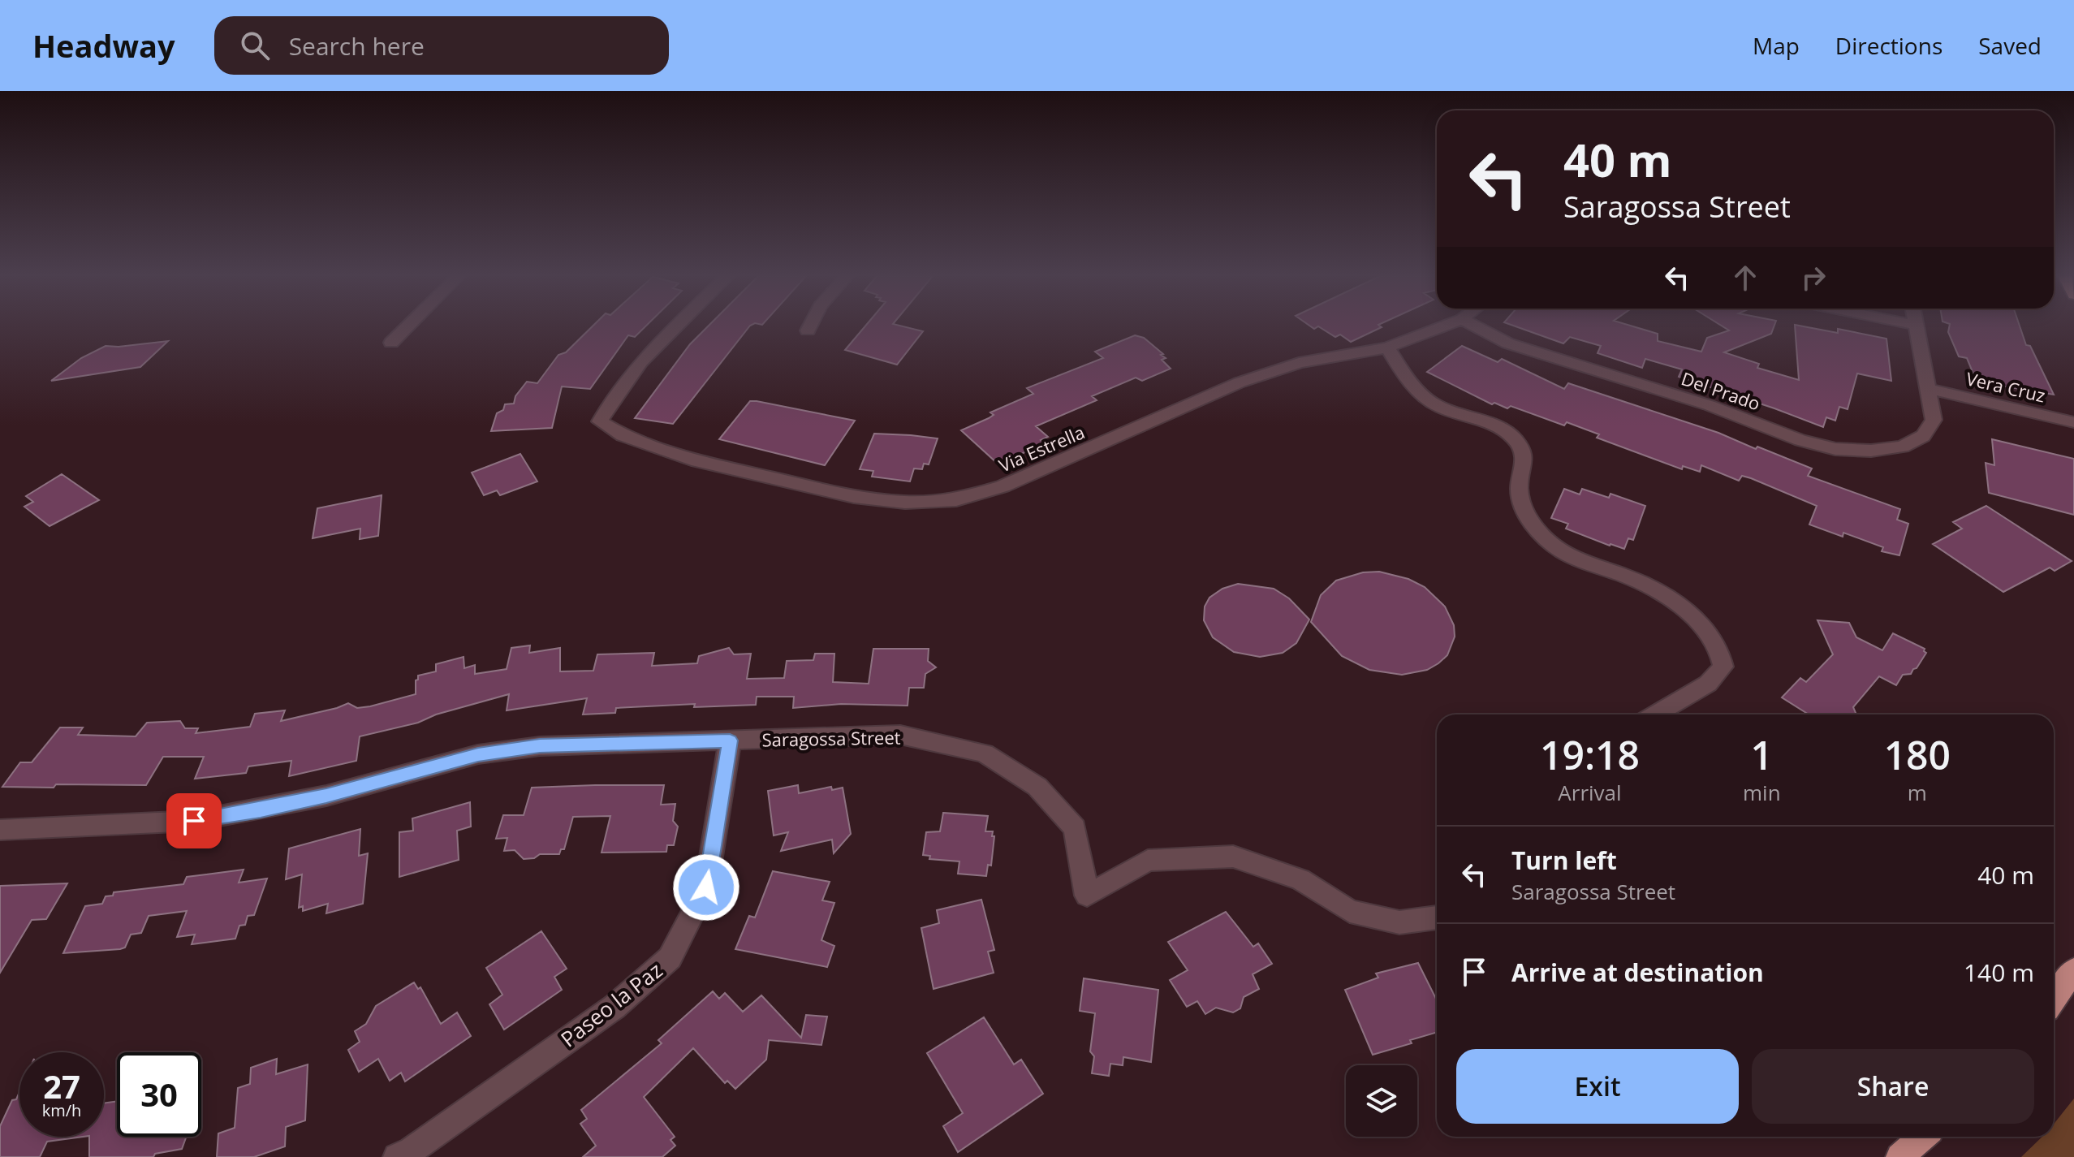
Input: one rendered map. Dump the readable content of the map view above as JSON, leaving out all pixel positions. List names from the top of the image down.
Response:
{
  "streets": {
    "street": [
      "Vera Cruz",
      "Del Prado",
      "Via Estrella",
      "Saragossa Street",
      "Paseo la Paz"
    ]
  },
  "crossings": [
    ["Vera Cruz", "Del Prado"],
    ["Saragossa Street", "Paseo la Paz"]
  ],
  "page": {
    "header": "Headway",
    "search": "Search here",
    "nav": ["Map", "Directions", "Saved"],
    "turn": ["40 m", "Saragossa Street"],
    "eta": [
      "19:18",
      "Arrival",
      "1",
      "min",
      "180",
      "m"
    ],
    "list": [
      {
        "name": "Turn left",
        "note": "Saragossa Street",
        "value": "40 m"
      },
      {
        "name": "Arrive at destination",
        "value": "140 m"
      }
    ],
    "buttons": ["Exit", "Share"],
    "speed": "27 km/h",
    "limit": "30"
  }
}
